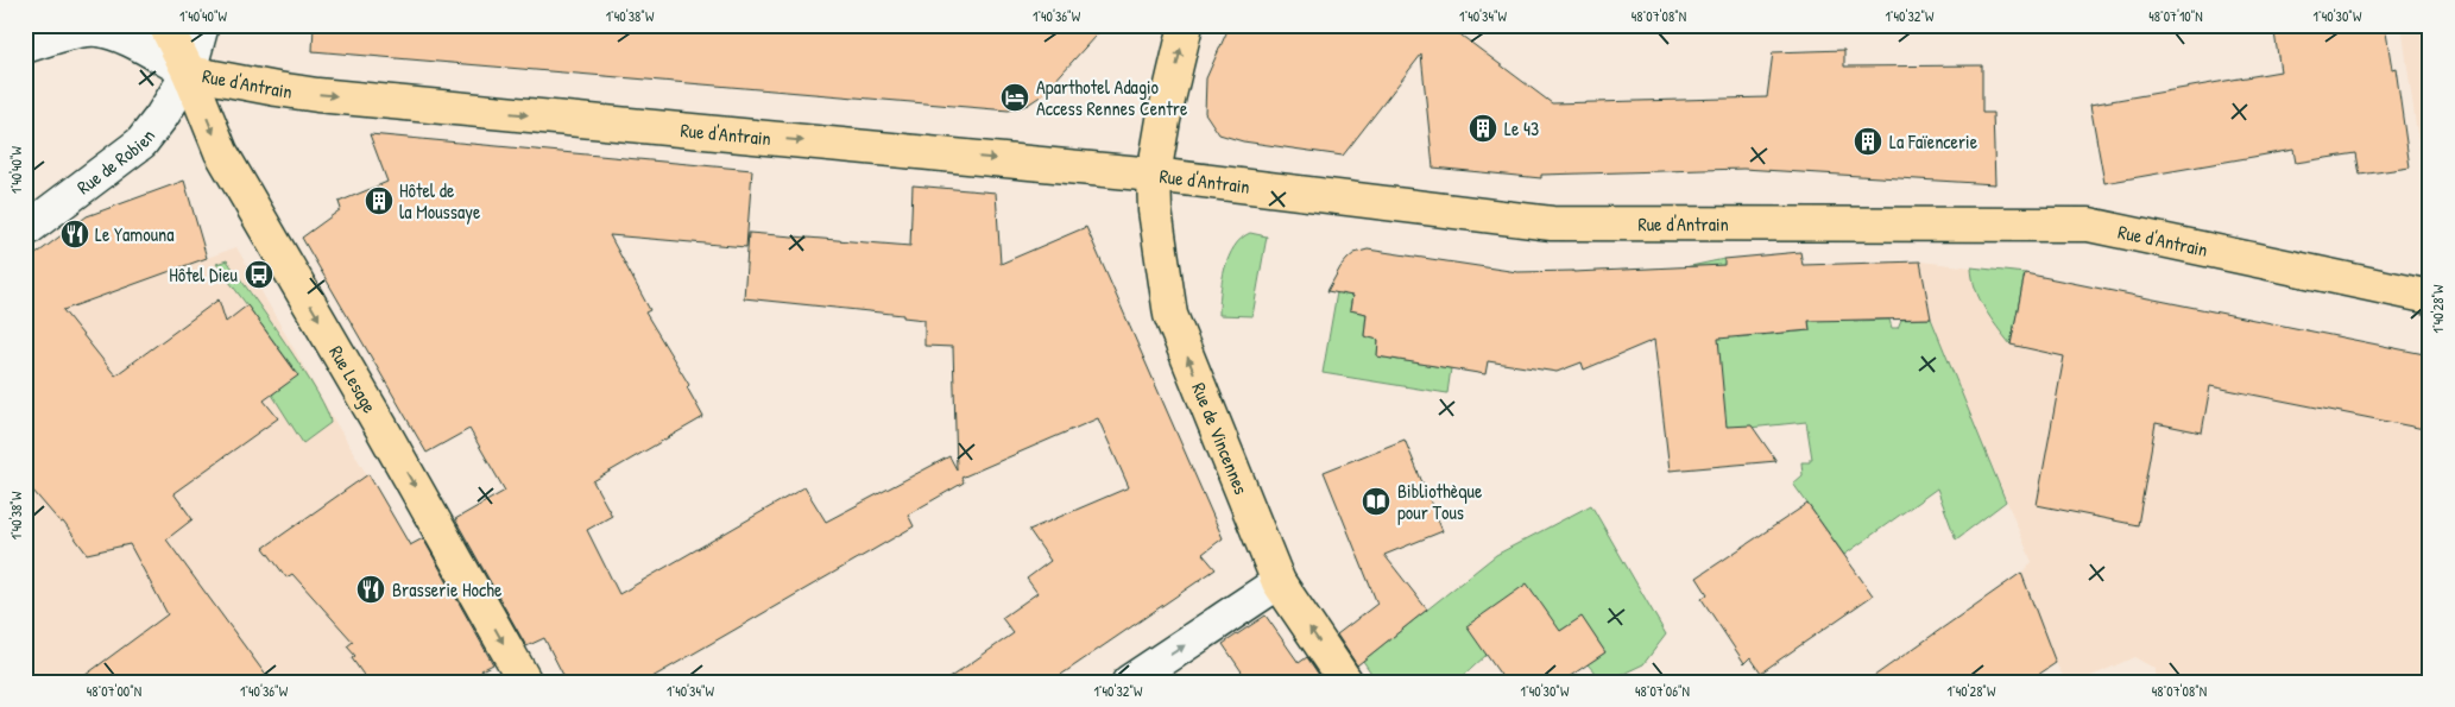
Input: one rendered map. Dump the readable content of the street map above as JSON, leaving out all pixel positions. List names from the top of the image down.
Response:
{
  "streets": {
    "main road": ["Rue d'Antrain", "Rue Lesage", "Rue de Vincennes"],
    "street": ["Rue de Robien"]
  },
  "crossings": [
    ["Rue d'Antrain", "Rue de Robien"],
    ["Rue d'Antrain", "Rue Lesage"],
    ["Rue d'Antrain", "Rue de Vincennes"],
    ["Rue de Robien", "Rue Lesage"]
  ],
  "one_way": ["Rue d'Antrain", "Rue Lesage", "Rue de Vincennes"],
  "places": {
    "hotel": ["Aparthotel Adagio Access Rennes Centre"],
    "building": ["Le 43", "La Faïencerie", "Hôtel de la Moussaye"],
    "restaurant": ["Le Yamouna", "Brasserie Hoche"],
    "bus stop": ["Hôtel Dieu"],
    "library": ["Bibliothèque pour Tous"]
  },
  "coordinates": [
    "1°40'40\"W",
    "1°40'38\"W",
    "1°40'36\"W",
    "1°40'34\"W",
    "48°07'08\"N",
    "1°40'32\"W",
    "48°07'10\"N",
    "1°40'30\"W",
    "1°40'28\"W",
    "48°07'00\"N",
    "48°07'06\"N"
  ]
}
